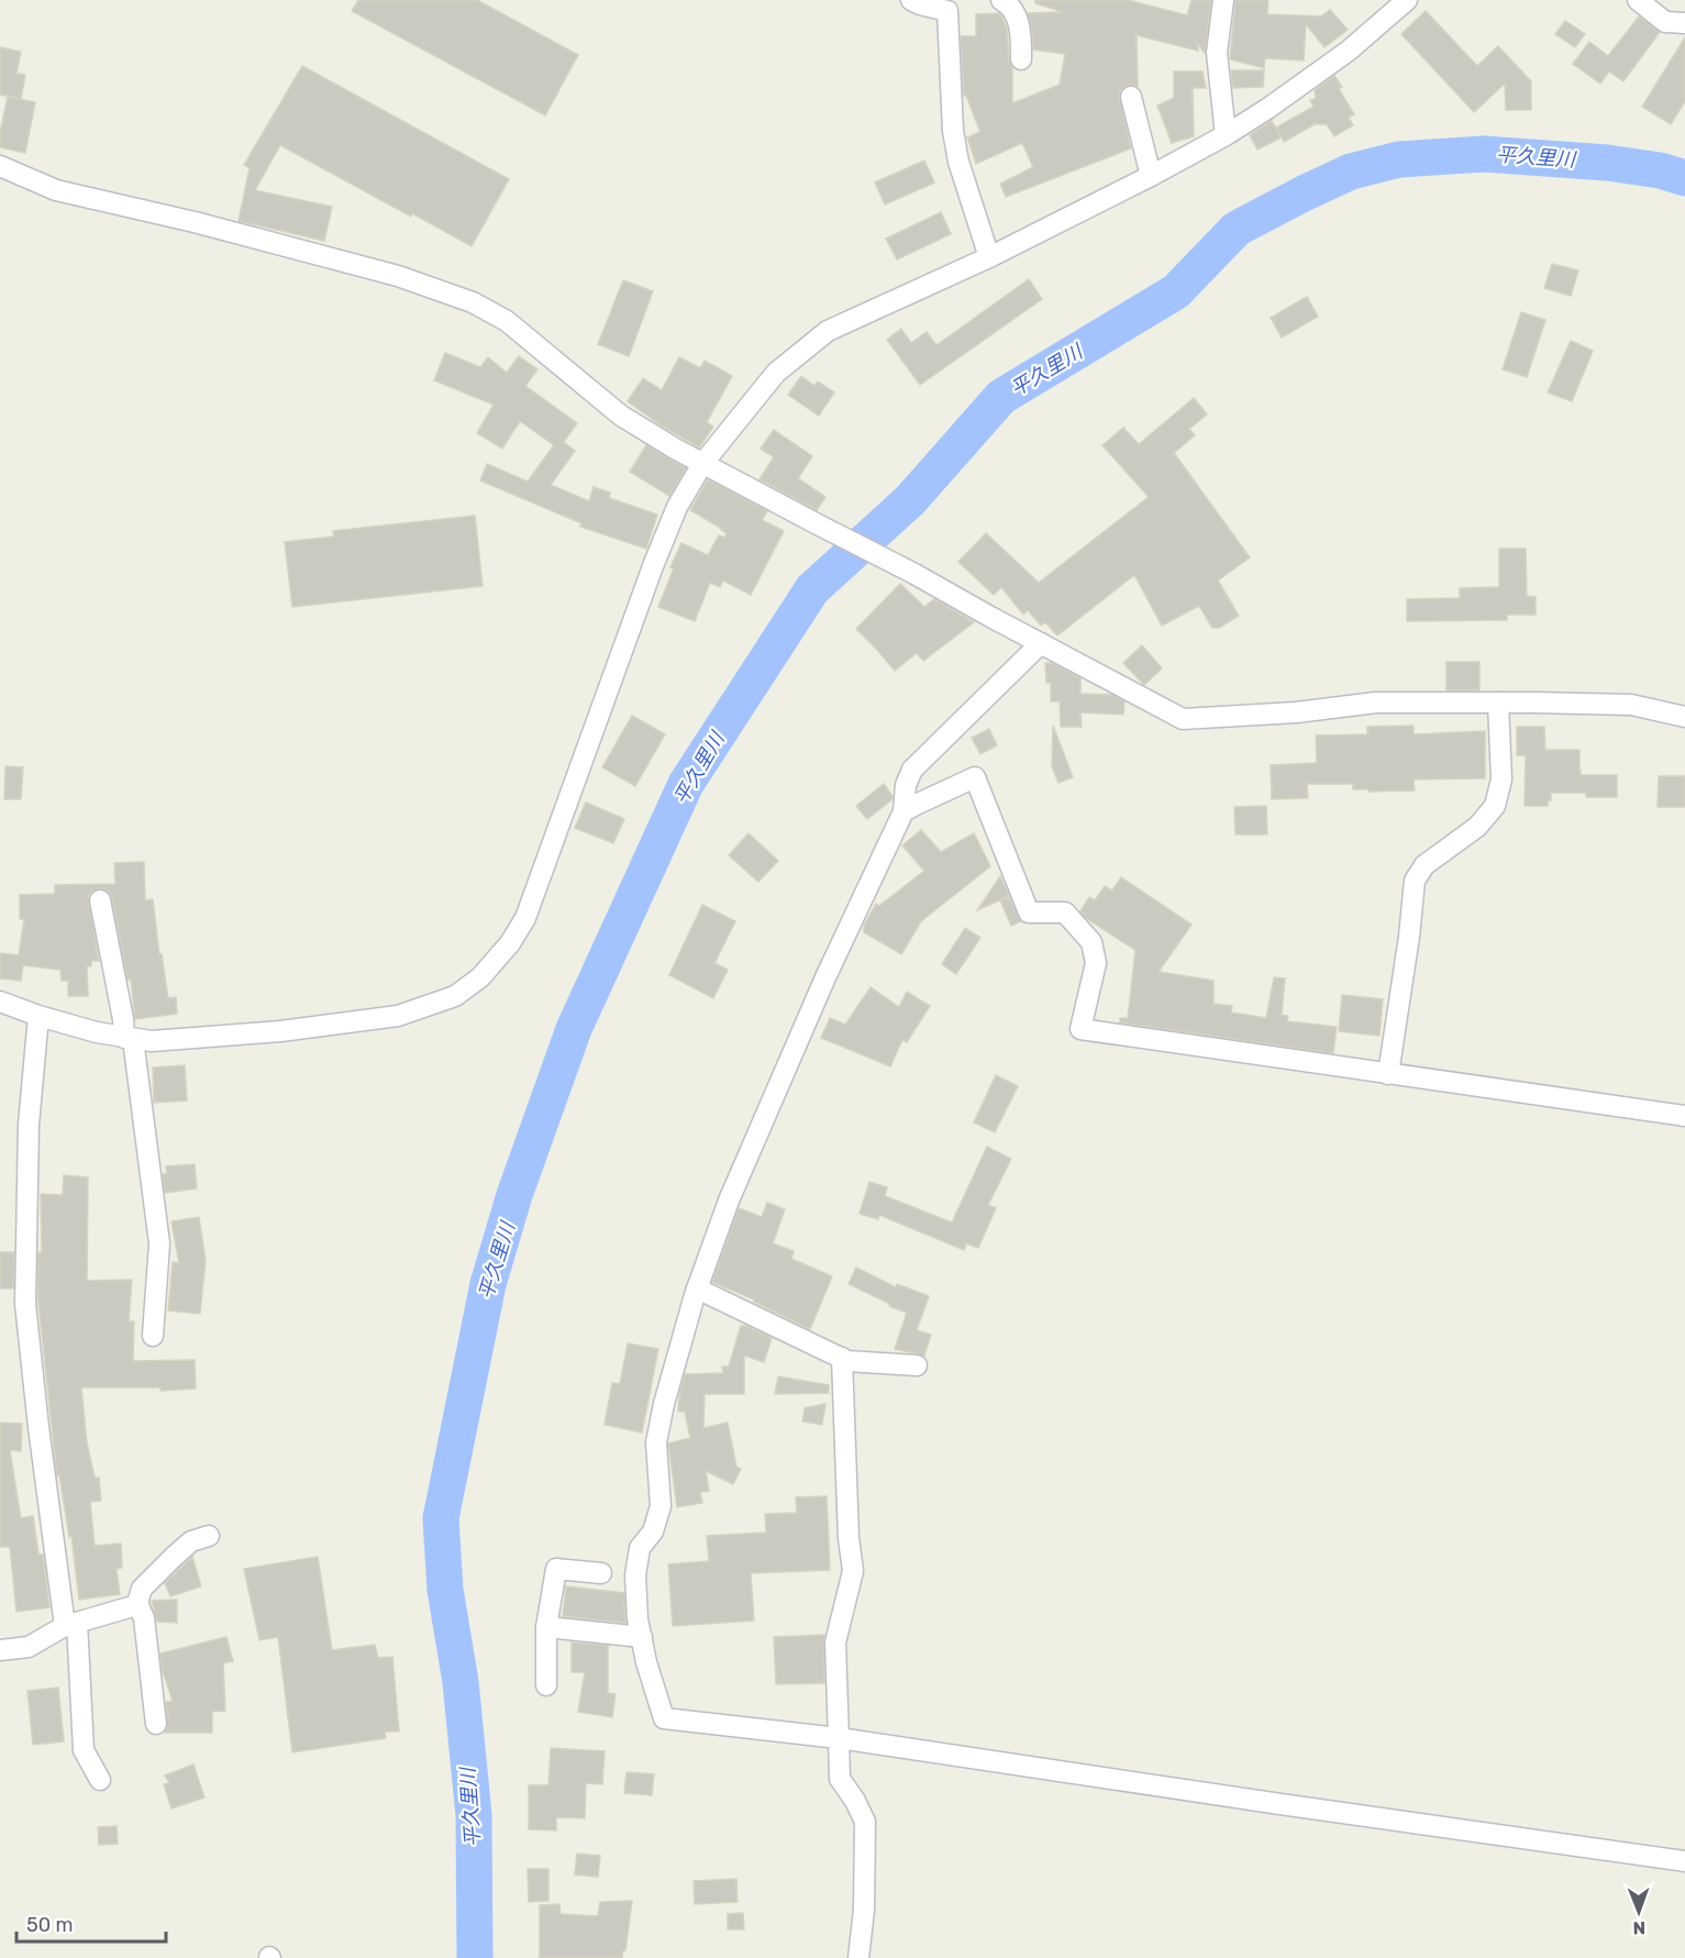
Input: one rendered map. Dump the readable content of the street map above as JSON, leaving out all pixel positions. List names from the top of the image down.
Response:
{
  "water": ["平久里川"],
  "scale_bar": "50 m",
  "north": "bottom"
}
